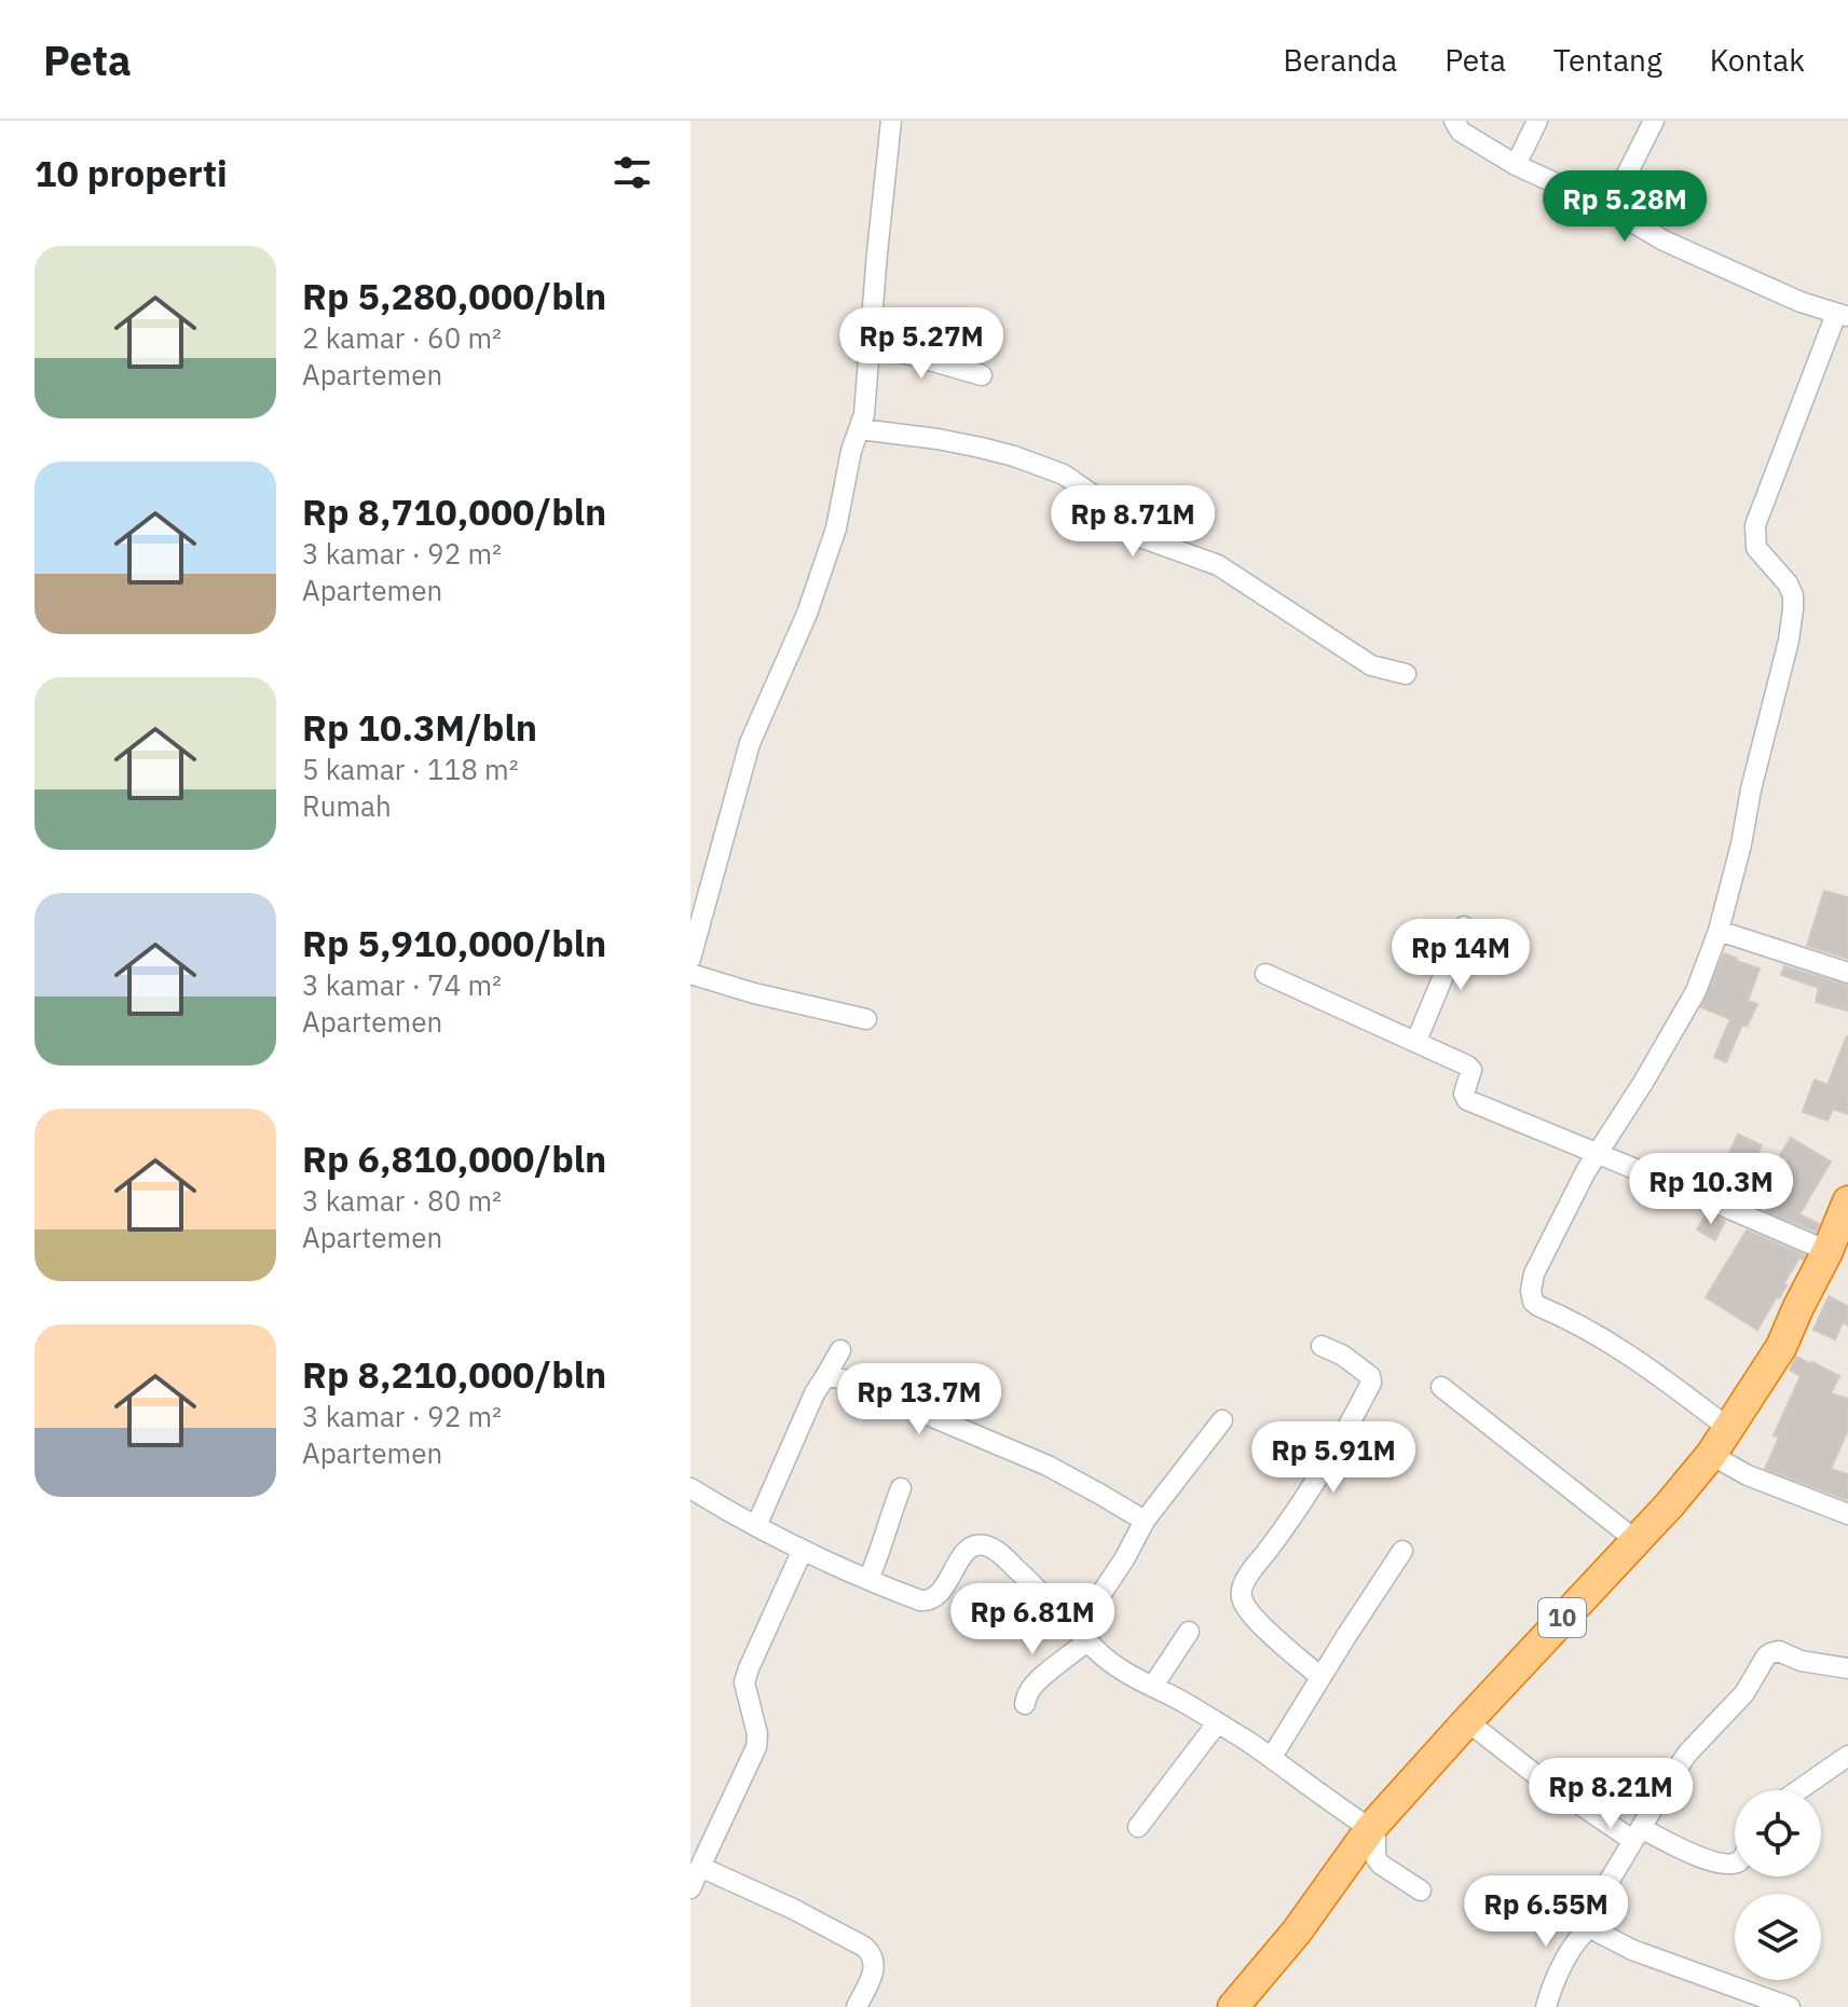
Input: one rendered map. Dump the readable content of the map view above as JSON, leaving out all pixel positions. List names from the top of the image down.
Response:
{
  "streets": {
    "highway": ["10"]
  },
  "page": {
    "header": "Peta",
    "nav": [
      "Beranda",
      "Peta",
      "Tentang",
      "Kontak"
    ],
    "heading": "10 properti",
    "price": [
      "Rp 5.28M",
      "Rp 5.27M",
      "Rp 8.71M",
      "Rp 14M",
      "Rp 10.3M",
      "Rp 13.7M",
      "Rp 5.91M",
      "Rp 6.81M",
      "Rp 8.21M",
      "Rp 6.55M"
    ],
    "list": [
      {
        "name": "Rp 5,280,000/bln",
        "note": "2 kamar · 60 m² · Apartemen"
      },
      {
        "name": "Rp 8,710,000/bln",
        "note": "3 kamar · 92 m² · Apartemen"
      },
      {
        "name": "Rp 10.3M/bln",
        "note": "5 kamar · 118 m² · Rumah"
      },
      {
        "name": "Rp 5,910,000/bln",
        "note": "3 kamar · 74 m² · Apartemen"
      },
      {
        "name": "Rp 6,810,000/bln",
        "note": "3 kamar · 80 m² · Apartemen"
      },
      {
        "name": "Rp 8,210,000/bln",
        "note": "3 kamar · 92 m² · Apartemen"
      }
    ]
  }
}
